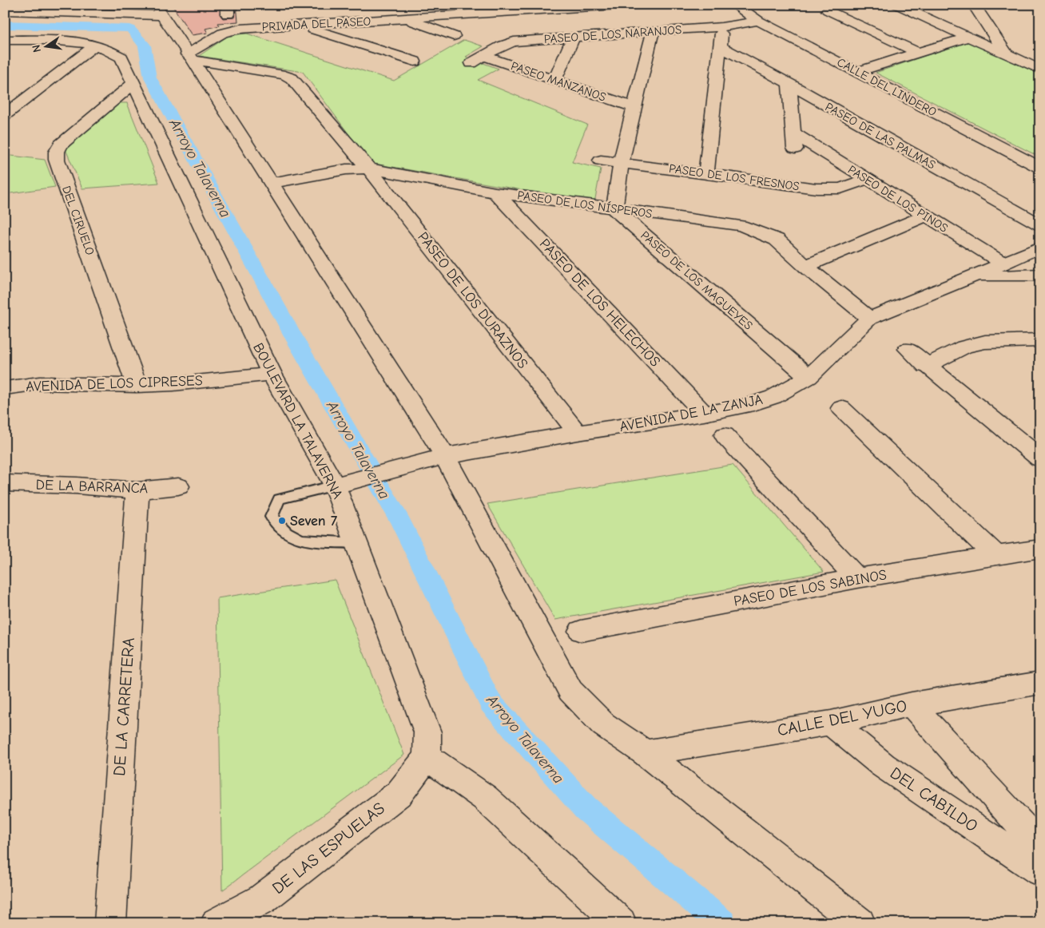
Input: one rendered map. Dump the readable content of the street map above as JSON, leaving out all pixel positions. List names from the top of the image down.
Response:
{
  "streets": {
    "street": [
      "PRIVADA DEL PASEO",
      "PASEO DE LOS NARANJOS",
      "PASEO MANZANOS",
      "CALLE DEL LINDERO",
      "PASEO DE LAS PALMAS",
      "PASEO DE LOS FRESNOS",
      "PASEO DE LOS PINOS",
      "PASEO DE LOS NÍSPEROS",
      "DEL CIRUELO",
      "PASEO DE LOS MAGUEYES",
      "PASEO DE LOS DURAZNOS",
      "PASEO DE LOS HELECHOS",
      "AVENIDA DE LOS CIPRESES",
      "AVENIDA DE LA ZANJA",
      "BOULEVARD LA TALAVERNA",
      "DE LA BARRANCA",
      "PASEO DE LOS SABINOS",
      "DE LA CARRETERA",
      "CALLE DEL YUGO",
      "DEL CABILDO",
      "DE LAS ESPUELAS"
    ]
  },
  "crossings": [
    ["PRIVADA DEL PASEO", "PASEO DE LOS DURAZNOS"],
    ["PASEO DE LOS NARANJOS", "PASEO MANZANOS"],
    ["PASEO DE LOS NARANJOS", "CALLE DEL LINDERO"],
    ["PASEO DE LAS PALMAS", "PASEO DE LOS PINOS"],
    ["PASEO DE LOS FRESNOS", "PASEO DE LOS PINOS"],
    ["PASEO DE LOS PINOS", "AVENIDA DE LA ZANJA"],
    ["PASEO DE LOS NÍSPEROS", "PASEO DE LOS MAGUEYES"],
    ["PASEO DE LOS NÍSPEROS", "PASEO DE LOS DURAZNOS"],
    ["PASEO DE LOS NÍSPEROS", "PASEO DE LOS HELECHOS"],
    ["PASEO DE LOS NÍSPEROS", "AVENIDA DE LA ZANJA"],
    ["DEL CIRUELO", "AVENIDA DE LOS CIPRESES"],
    ["DEL CIRUELO", "BOULEVARD LA TALAVERNA"],
    ["PASEO DE LOS MAGUEYES", "AVENIDA DE LA ZANJA"],
    ["PASEO DE LOS DURAZNOS", "AVENIDA DE LA ZANJA"],
    ["PASEO DE LOS HELECHOS", "AVENIDA DE LA ZANJA"],
    ["AVENIDA DE LOS CIPRESES", "BOULEVARD LA TALAVERNA"],
    ["AVENIDA DE LA ZANJA", "BOULEVARD LA TALAVERNA"],
    ["BOULEVARD LA TALAVERNA", "DE LAS ESPUELAS"],
    ["DE LA BARRANCA", "DE LA CARRETERA"],
    ["CALLE DEL YUGO", "DEL CABILDO"]
  ],
  "water": ["Arroyo Talaverna"],
  "places": ["Seven 7"],
  "north": "left"
}
